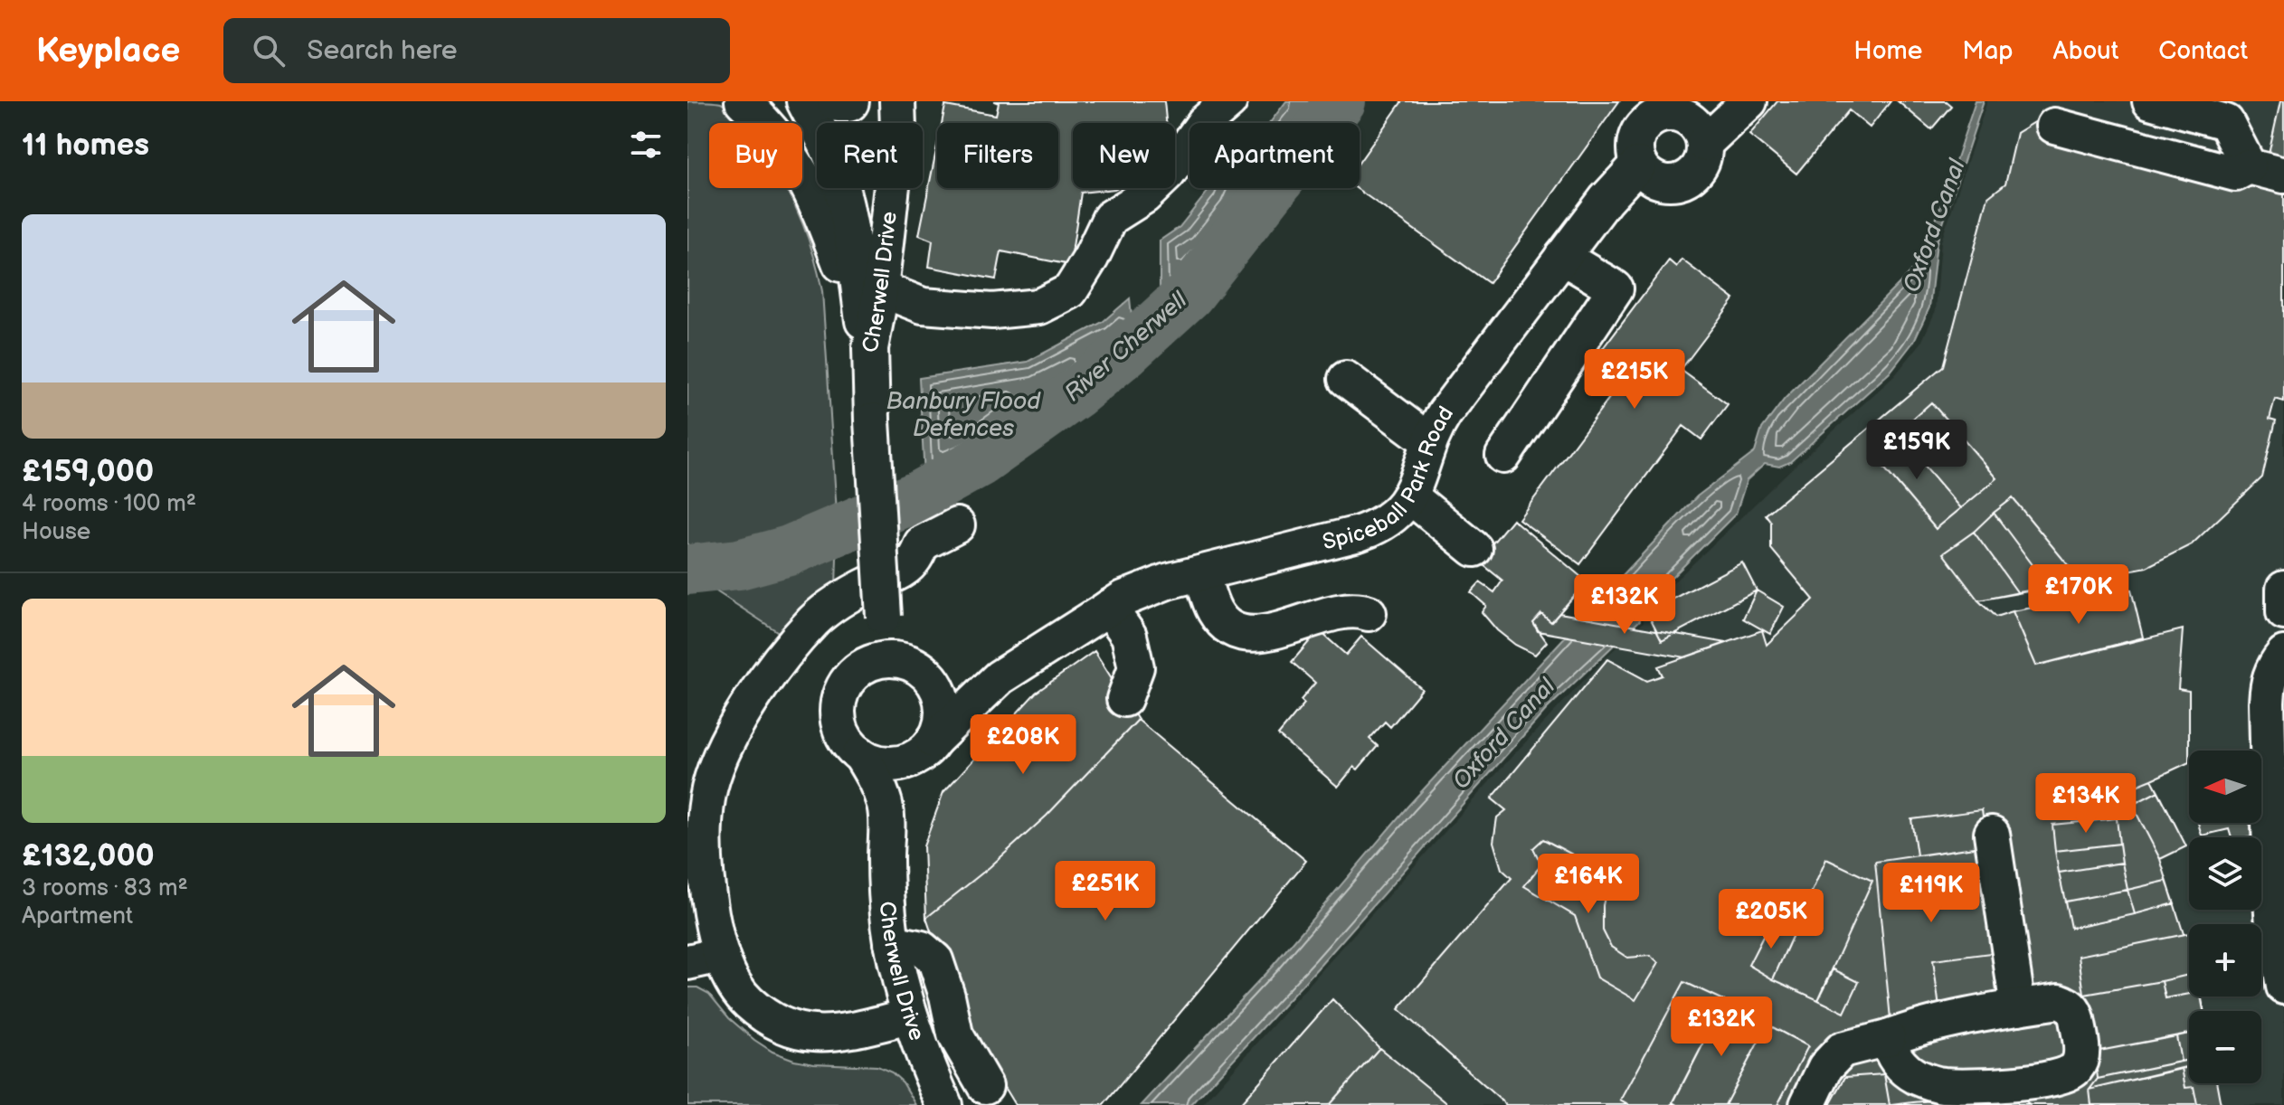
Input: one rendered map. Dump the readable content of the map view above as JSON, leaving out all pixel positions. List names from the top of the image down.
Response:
{
  "streets": {
    "street": ["Cherwell Drive", "Spiceball Park Road"]
  },
  "crossings": [
    ["Cherwell Drive", "Spiceball Park Road"]
  ],
  "water": ["Oxford Canal", "River Cherwell", "Banbury Flood Defences"],
  "north": "left",
  "page": {
    "header": "Keyplace",
    "search": "Search here",
    "nav": [
      "Home",
      "Map",
      "About",
      "Contact"
    ],
    "heading": "11 homes",
    "chip": [
      "Buy",
      "Rent",
      "Filters",
      "New",
      "Apartment"
    ],
    "list": [
      {
        "name": "£159,000",
        "note": "4 rooms · 100 m² · House"
      },
      {
        "name": "£132,000",
        "note": "3 rooms · 83 m² · Apartment"
      }
    ],
    "price": [
      "£215K",
      "£159K",
      "£170K",
      "£132K",
      "£208K",
      "£134K",
      "£164K",
      "£251K",
      "£119K",
      "£205K",
      "£132K"
    ],
    "map_buttons": ["+", "−"]
  }
}
